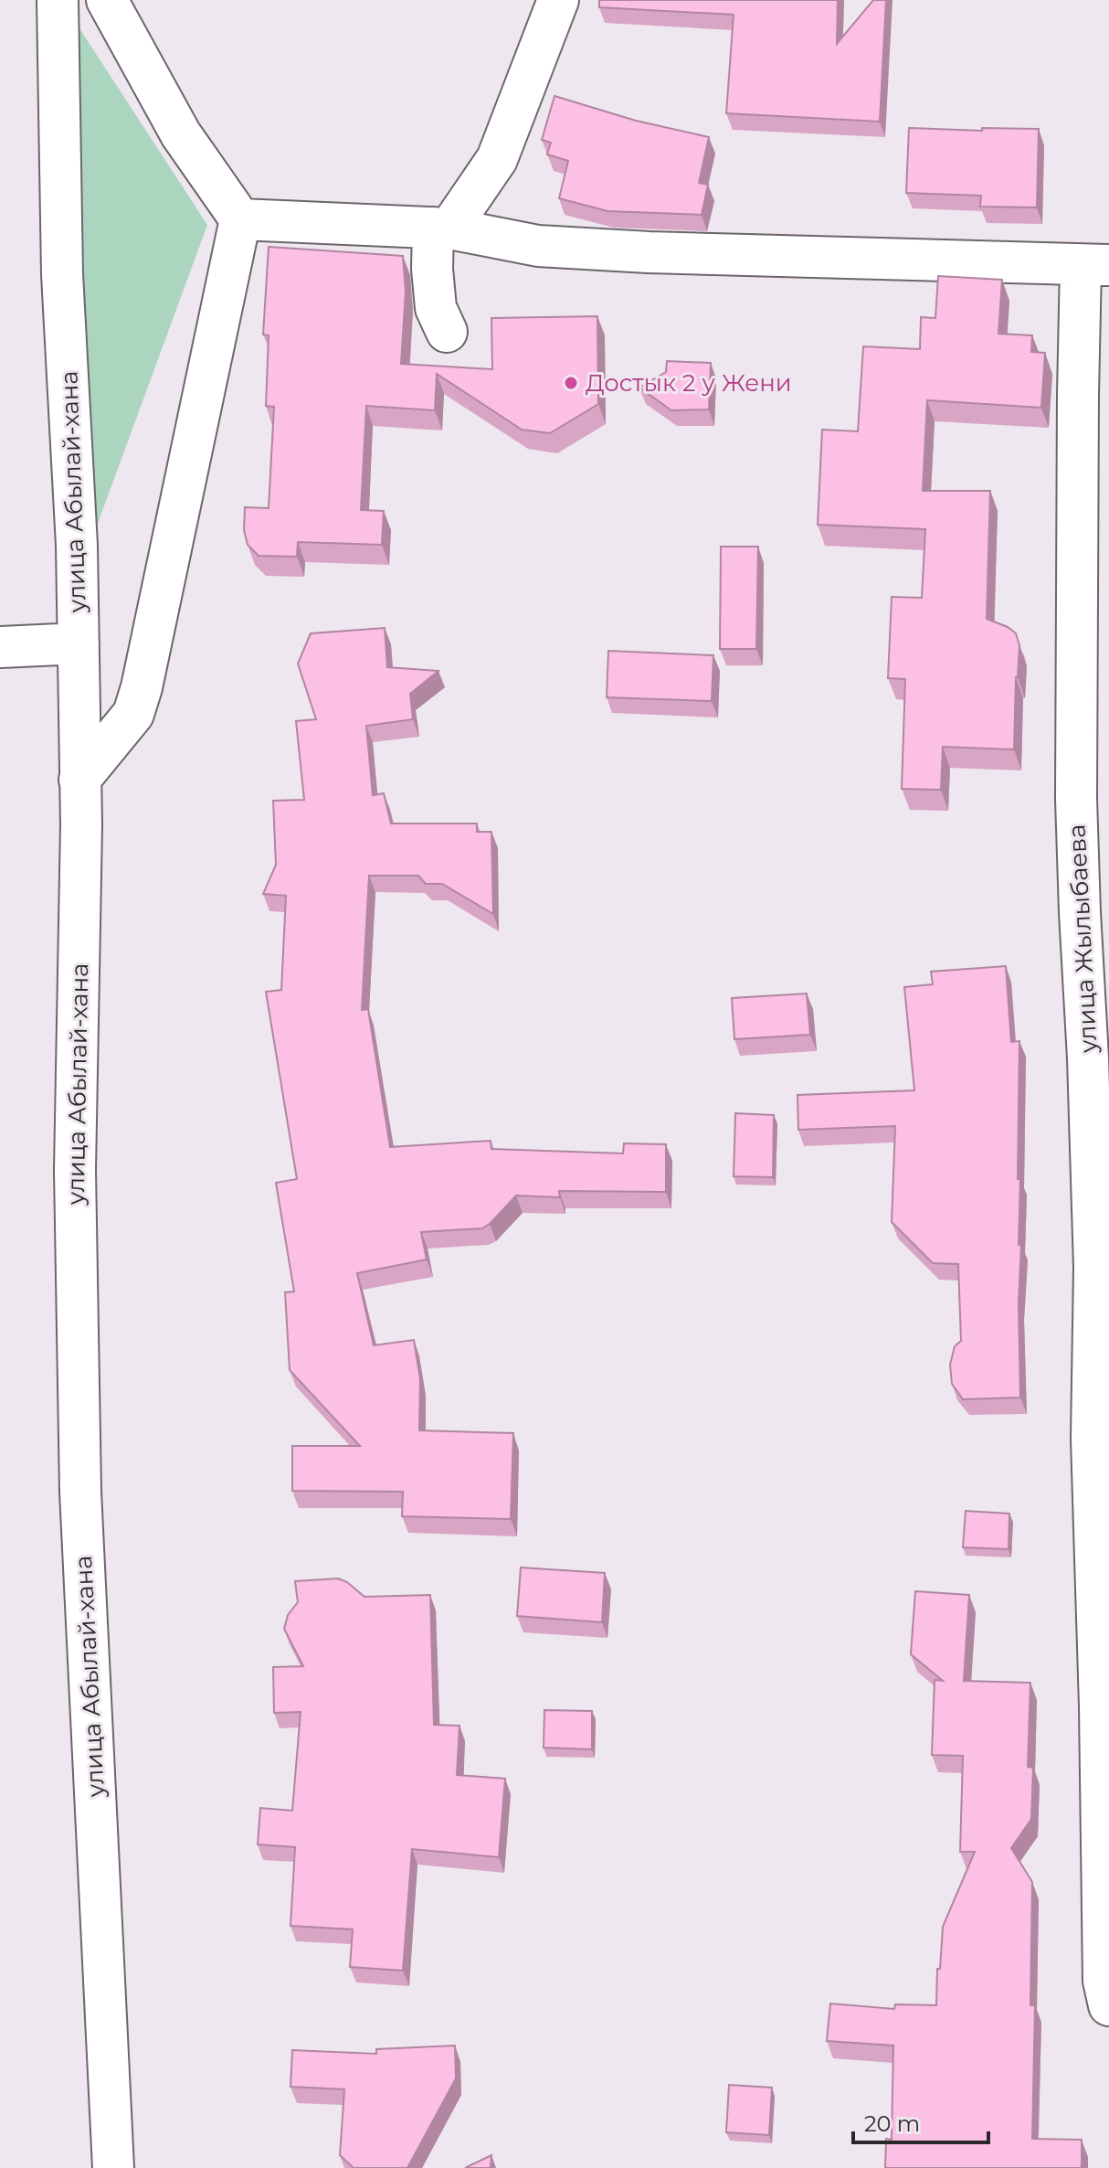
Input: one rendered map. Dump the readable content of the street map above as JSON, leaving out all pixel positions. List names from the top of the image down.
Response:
{
  "streets": {
    "street": ["улица Абылай-хана", "улица Жылыбаева"]
  },
  "places": ["Достык 2 у Жени"],
  "scale_bar": "20 m"
}
